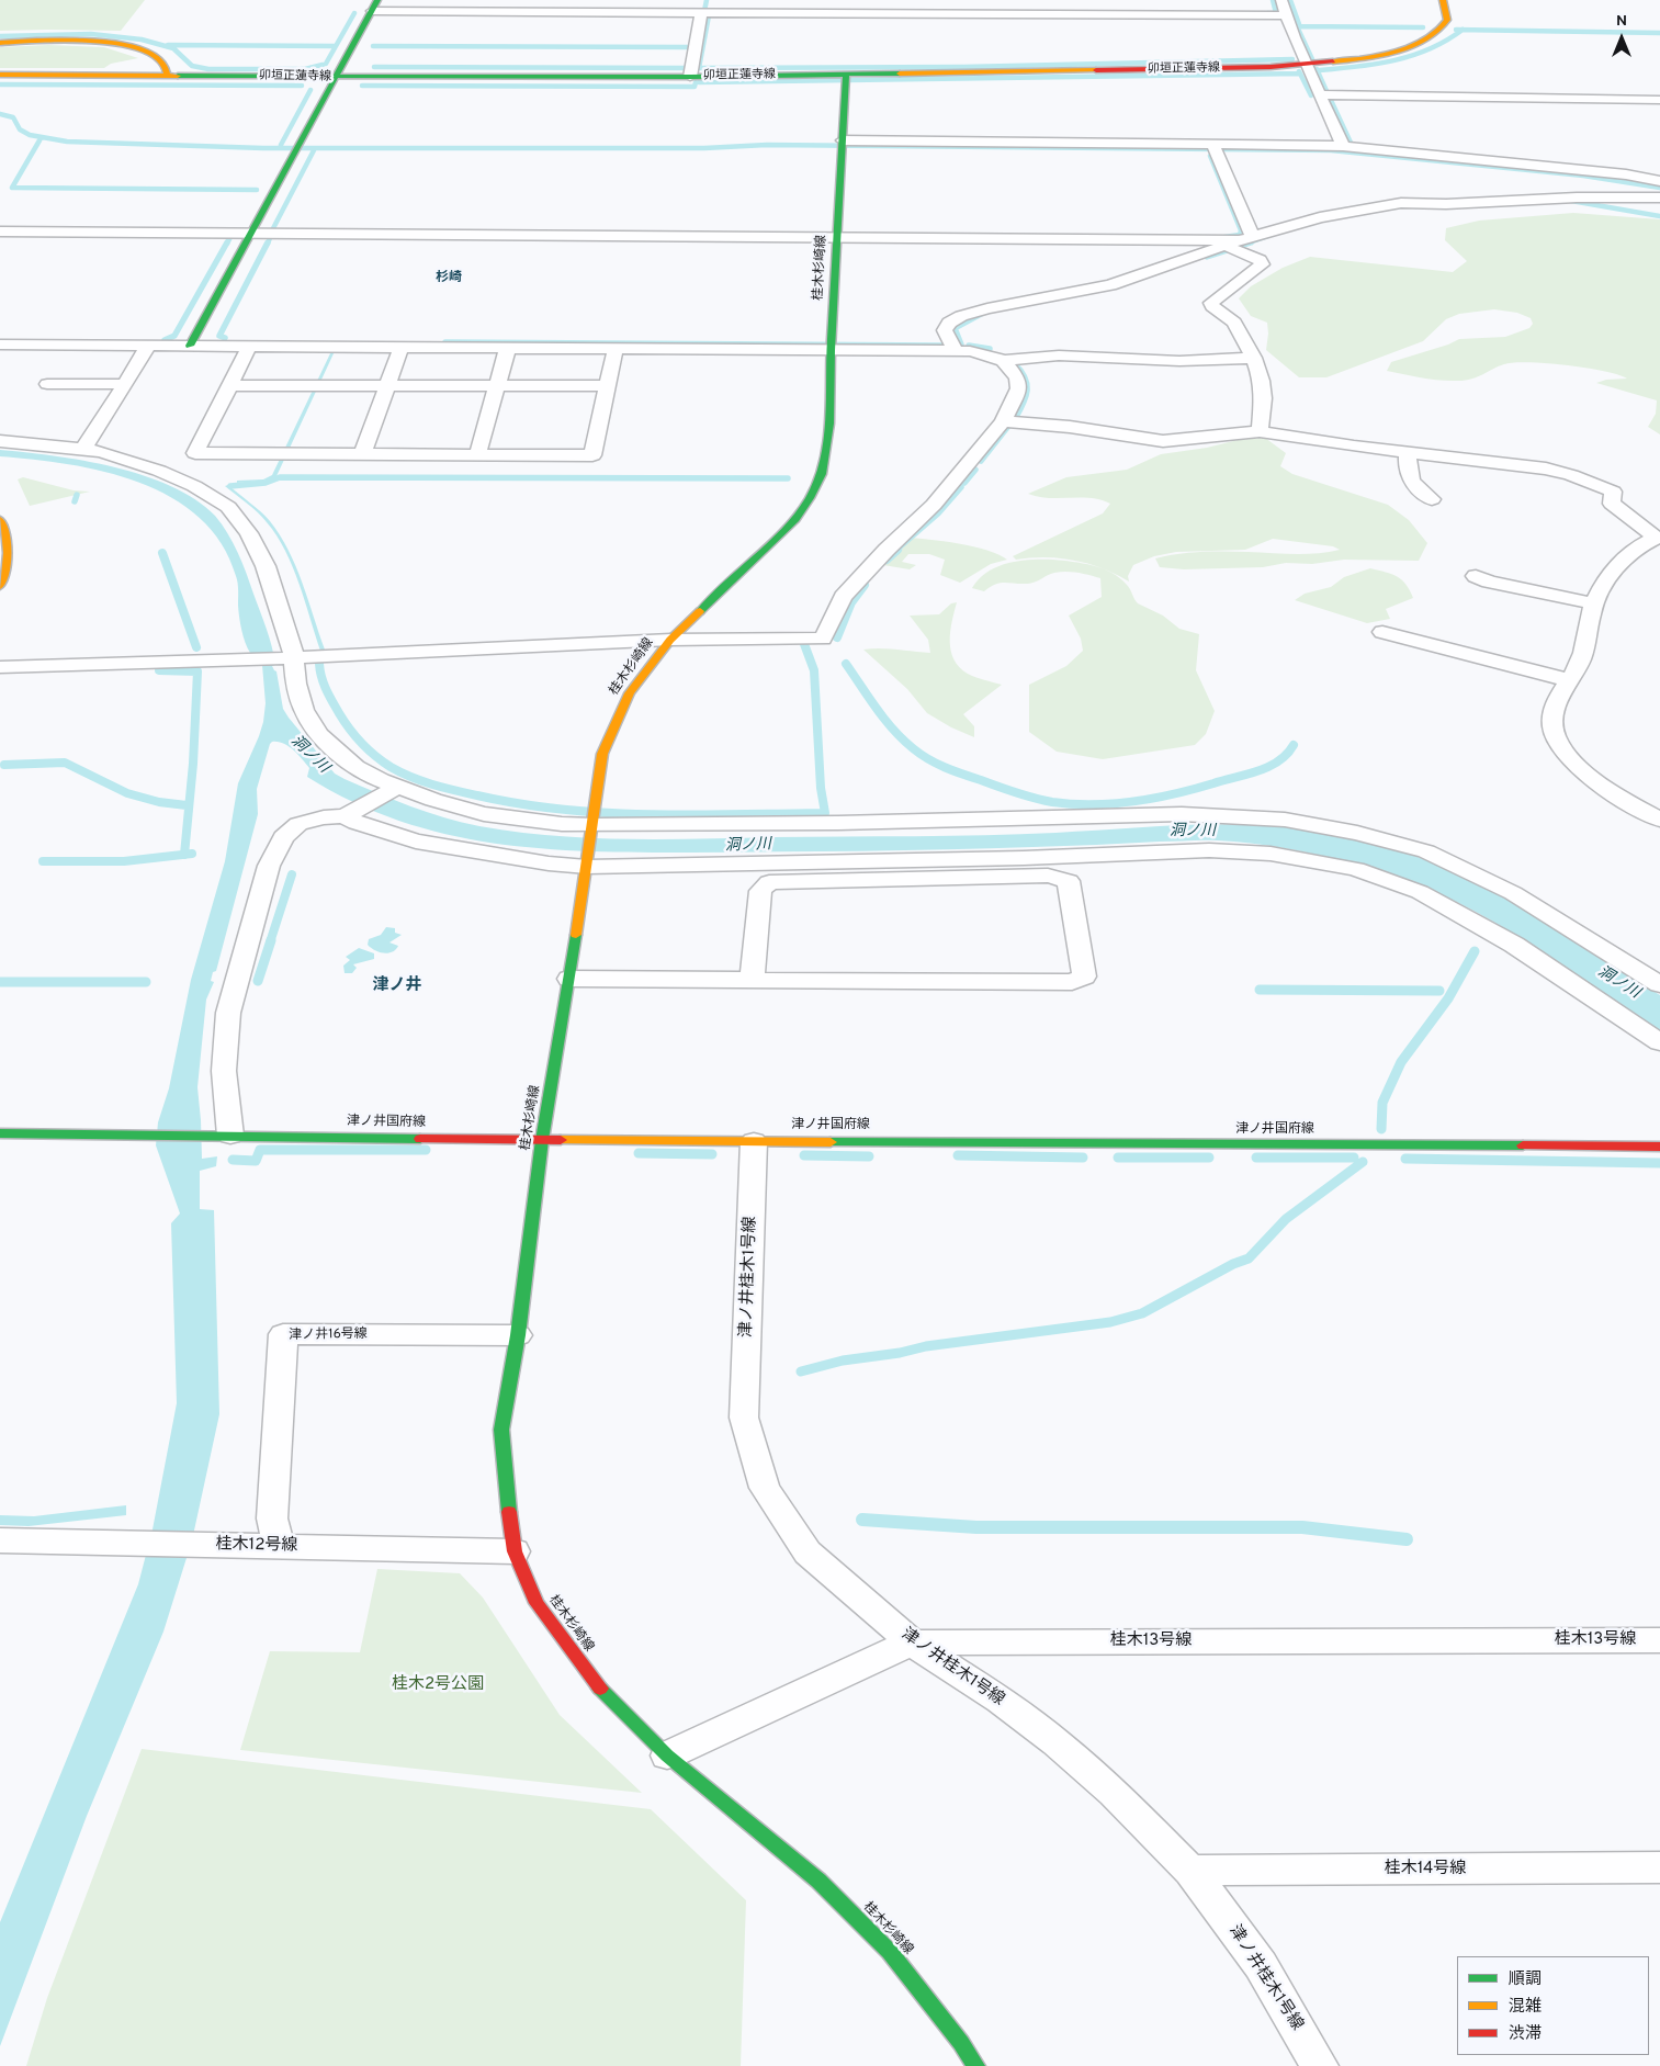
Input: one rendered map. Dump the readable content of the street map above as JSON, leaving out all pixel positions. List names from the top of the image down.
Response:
{
  "streets": {
    "street": [
      "卯垣正蓮寺線",
      "桂木杉崎線",
      "津ノ井国府線",
      "津ノ井桂木1号線",
      "津ノ井16号線",
      "桂木12号線",
      "桂木13号線",
      "桂木14号線"
    ]
  },
  "crossings": [
    ["卯垣正蓮寺線", "桂木杉崎線"],
    ["桂木杉崎線", "津ノ井国府線"],
    ["桂木杉崎線", "津ノ井16号線"],
    ["桂木杉崎線", "桂木12号線"],
    ["桂木杉崎線", "桂木13号線"],
    ["津ノ井国府線", "津ノ井桂木1号線"],
    ["津ノ井桂木1号線", "桂木13号線"],
    ["津ノ井桂木1号線", "桂木14号線"],
    ["津ノ井16号線", "桂木12号線"]
  ],
  "districts": ["杉崎", "津ノ井"],
  "water": ["洞ノ川"],
  "parks": ["桂木2号公園"],
  "legend": ["順調", "混雑", "渋滞"],
  "north": "top"
}
